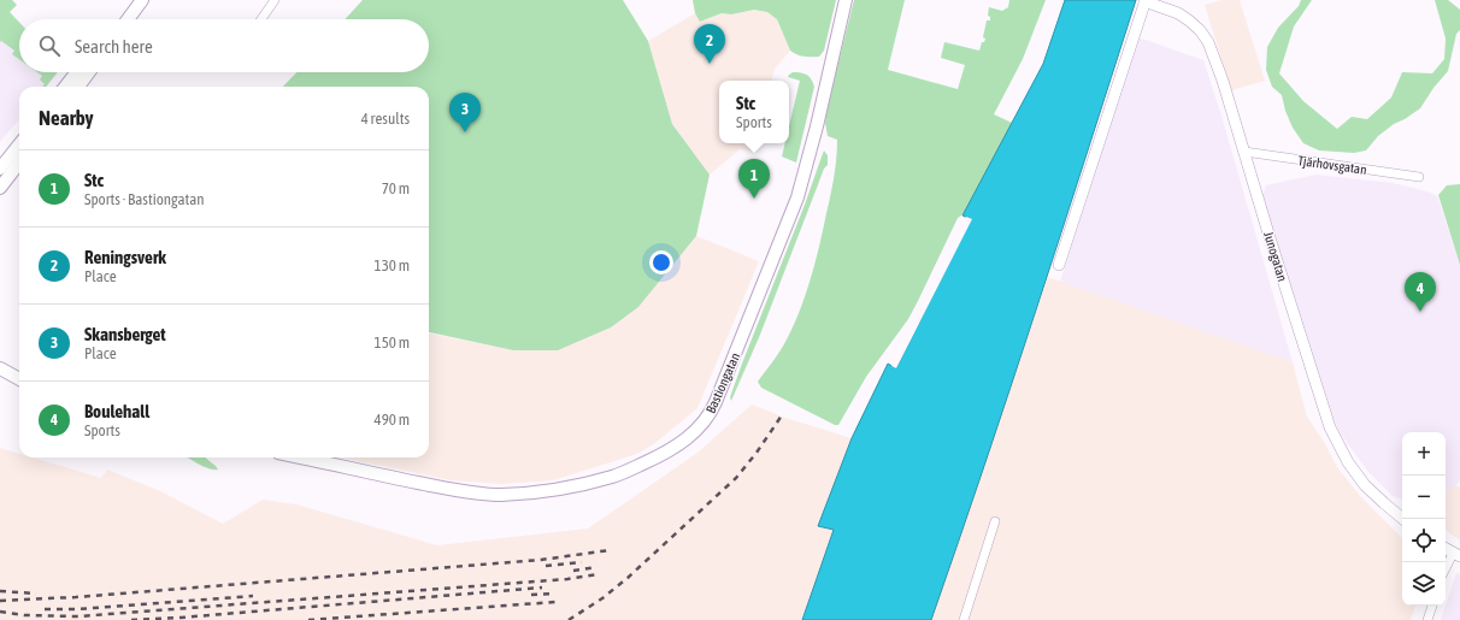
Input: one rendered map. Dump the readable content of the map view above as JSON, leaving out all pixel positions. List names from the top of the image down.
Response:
{
  "streets": {
    "main road": ["Bastiongatan"],
    "street": ["Tjärhovsgatan", "Junogatan"]
  },
  "crossings": [
    ["Tjärhovsgatan", "Junogatan"]
  ],
  "page": {
    "search": "Search here",
    "pins": [
      "2",
      "3",
      "1",
      "4"
    ],
    "popup": ["Stc", "Sports"],
    "heading": ["Nearby", "4 results"],
    "list": [
      {
        "mark": "1",
        "name": "Stc",
        "note": "Sports · Bastiongatan",
        "value": "70 m"
      },
      {
        "mark": "2",
        "name": "Reningsverk",
        "note": "Place",
        "value": "130 m"
      },
      {
        "mark": "3",
        "name": "Skansberget",
        "note": "Place",
        "value": "150 m"
      },
      {
        "mark": "4",
        "name": "Boulehall",
        "note": "Sports",
        "value": "490 m"
      }
    ],
    "map_buttons": ["+", "−"]
  }
}
